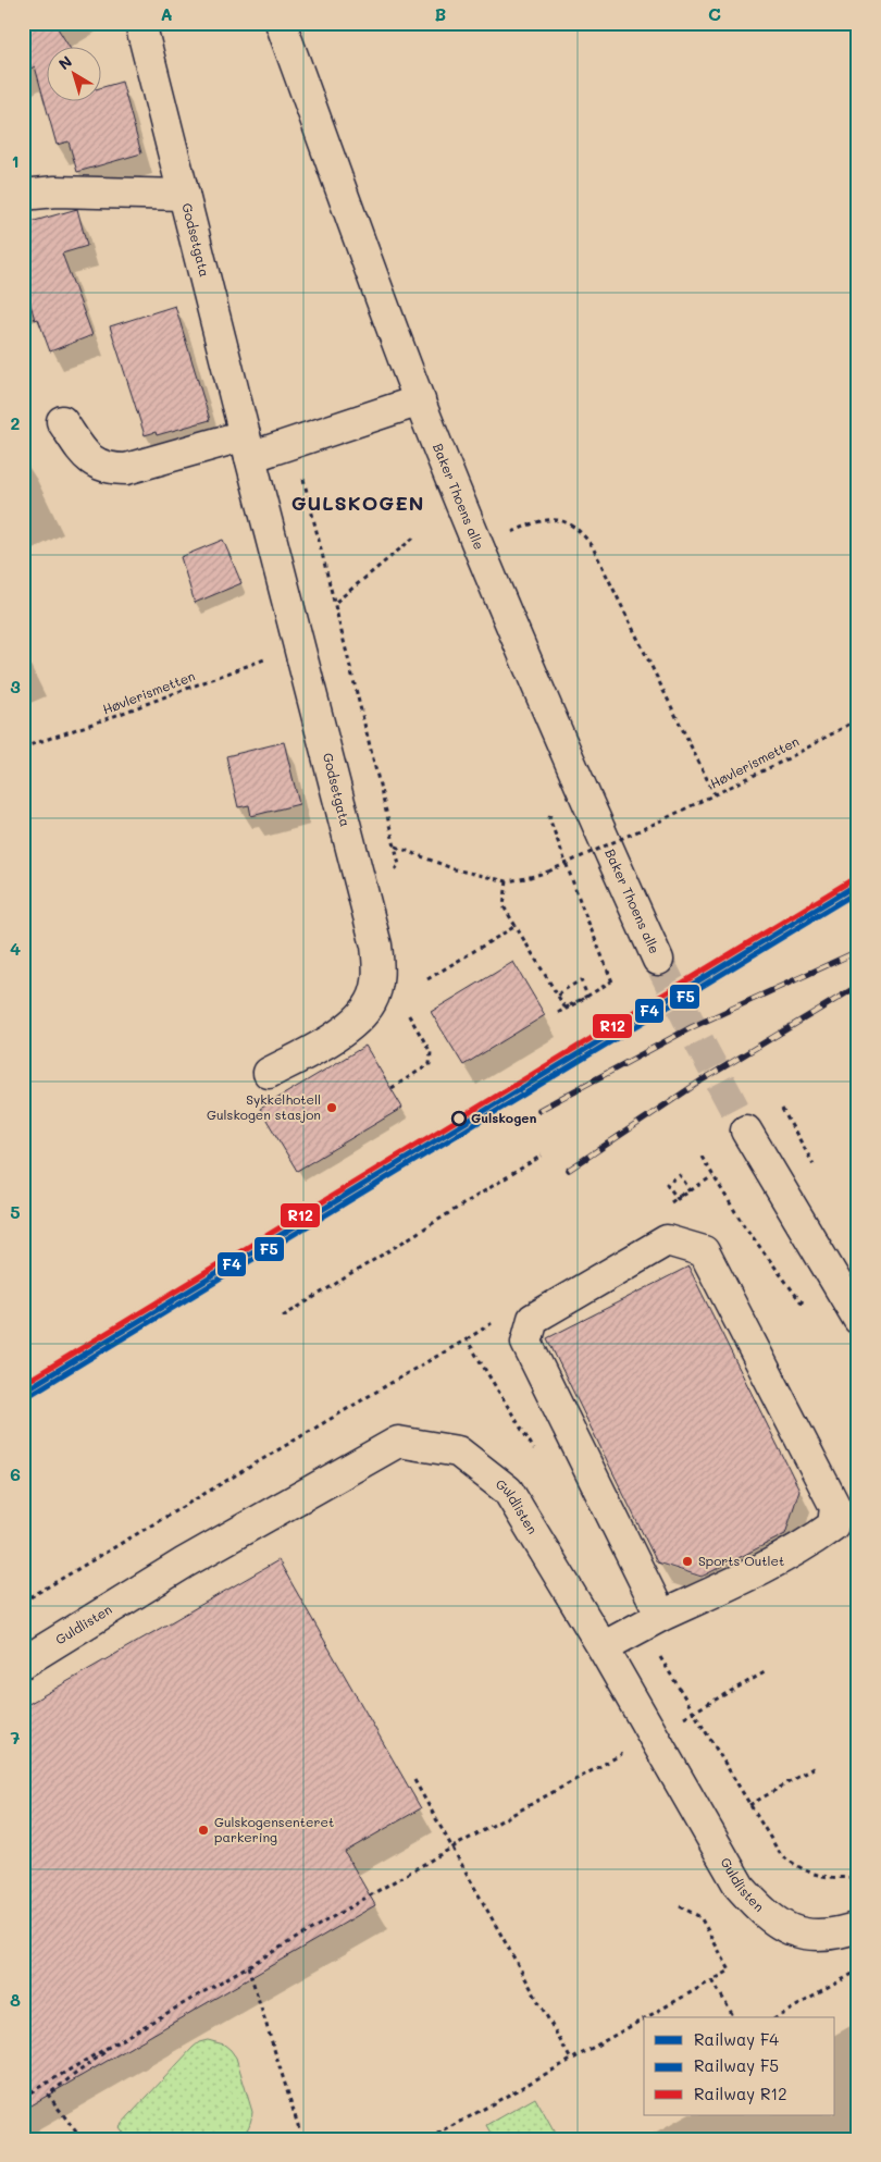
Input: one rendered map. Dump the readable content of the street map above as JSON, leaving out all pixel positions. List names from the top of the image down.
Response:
{
  "streets": {
    "street": ["Godsetgata", "Baker Thoens alle", "Guldlisten"],
    "path": ["Høvlerismetten"]
  },
  "districts": ["GULSKOGEN"],
  "places": [
    "Sykkelhotell Gulskogen stasjon",
    "Gulskogen",
    "Sports Outlet",
    "Gulskogensenteret parkering"
  ],
  "lines": ["rail line R12", "rail line F4", "rail line F5"],
  "legend": ["Railway F4", "Railway F5", "Railway R12"],
  "north": "top left",
  "grid": {
    "columns": ["A", "B", "C"],
    "rows": [
      "1",
      "2",
      "3",
      "4",
      "5",
      "6",
      "7",
      "8"
    ]
  }
}
